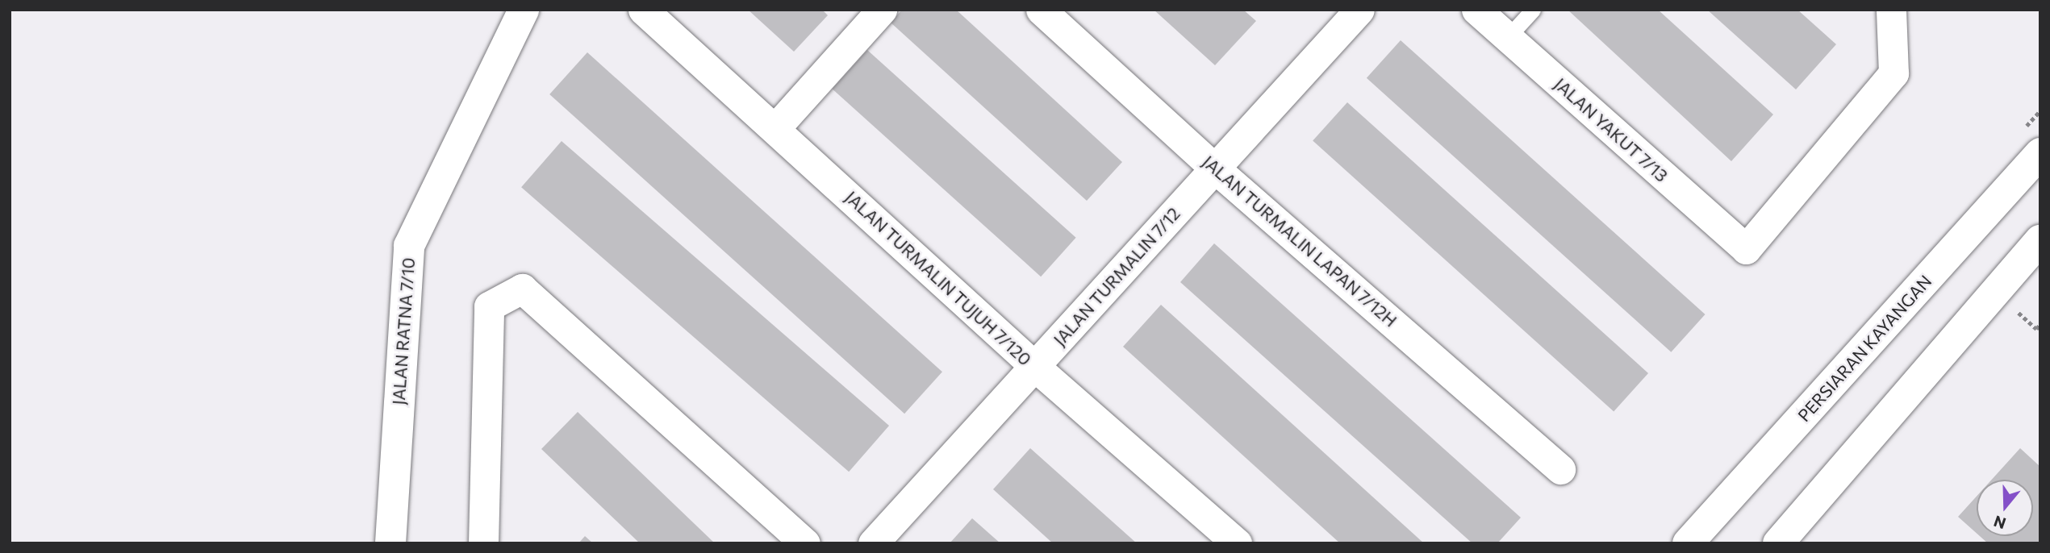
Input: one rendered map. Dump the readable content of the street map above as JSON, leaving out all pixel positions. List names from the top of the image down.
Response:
{
  "streets": {
    "main road": ["JALAN RATNA 7/10", "PERSIARAN KAYANGAN"],
    "street": [
      "JALAN YAKUT 7/13",
      "JALAN TURMALIN LAPAN 7/12H",
      "JALAN TURMALIN 7/12",
      "JALAN TURMALIN TUJUH 7/120"
    ]
  },
  "crossings": [
    ["JALAN TURMALIN LAPAN 7/12H", "JALAN TURMALIN 7/12"],
    ["JALAN TURMALIN 7/12", "JALAN TURMALIN TUJUH 7/120"]
  ],
  "north": "bottom"
}
